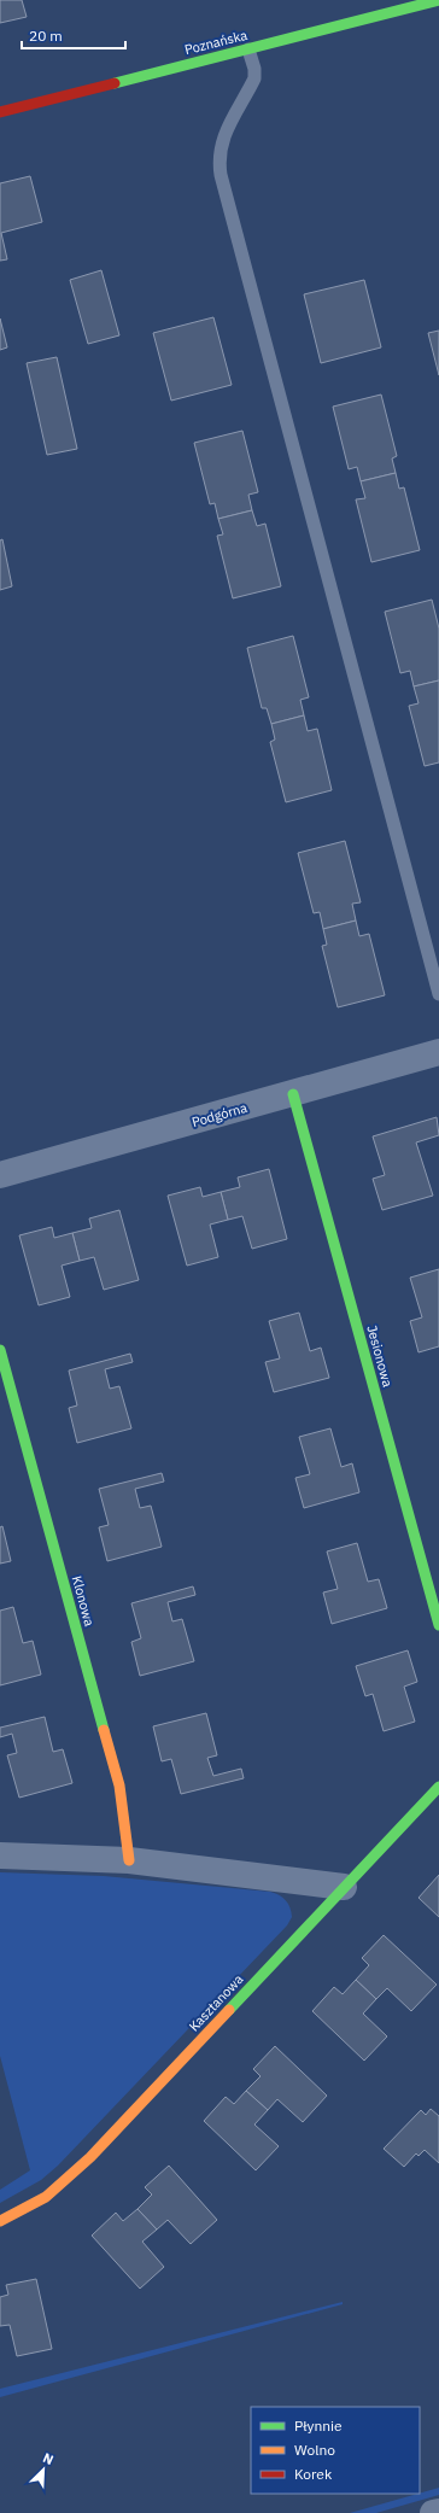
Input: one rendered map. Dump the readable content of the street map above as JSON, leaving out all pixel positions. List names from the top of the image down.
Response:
{
  "streets": {
    "street": [
      "Poznańska",
      "Podgórna",
      "Jesionowa",
      "Klonowa",
      "Kasztanowa"
    ]
  },
  "crossings": [
    ["Podgórna", "Jesionowa"]
  ],
  "legend": ["Płynnie", "Wolno", "Korek"],
  "scale_bar": "20 m",
  "north": "top right"
}
